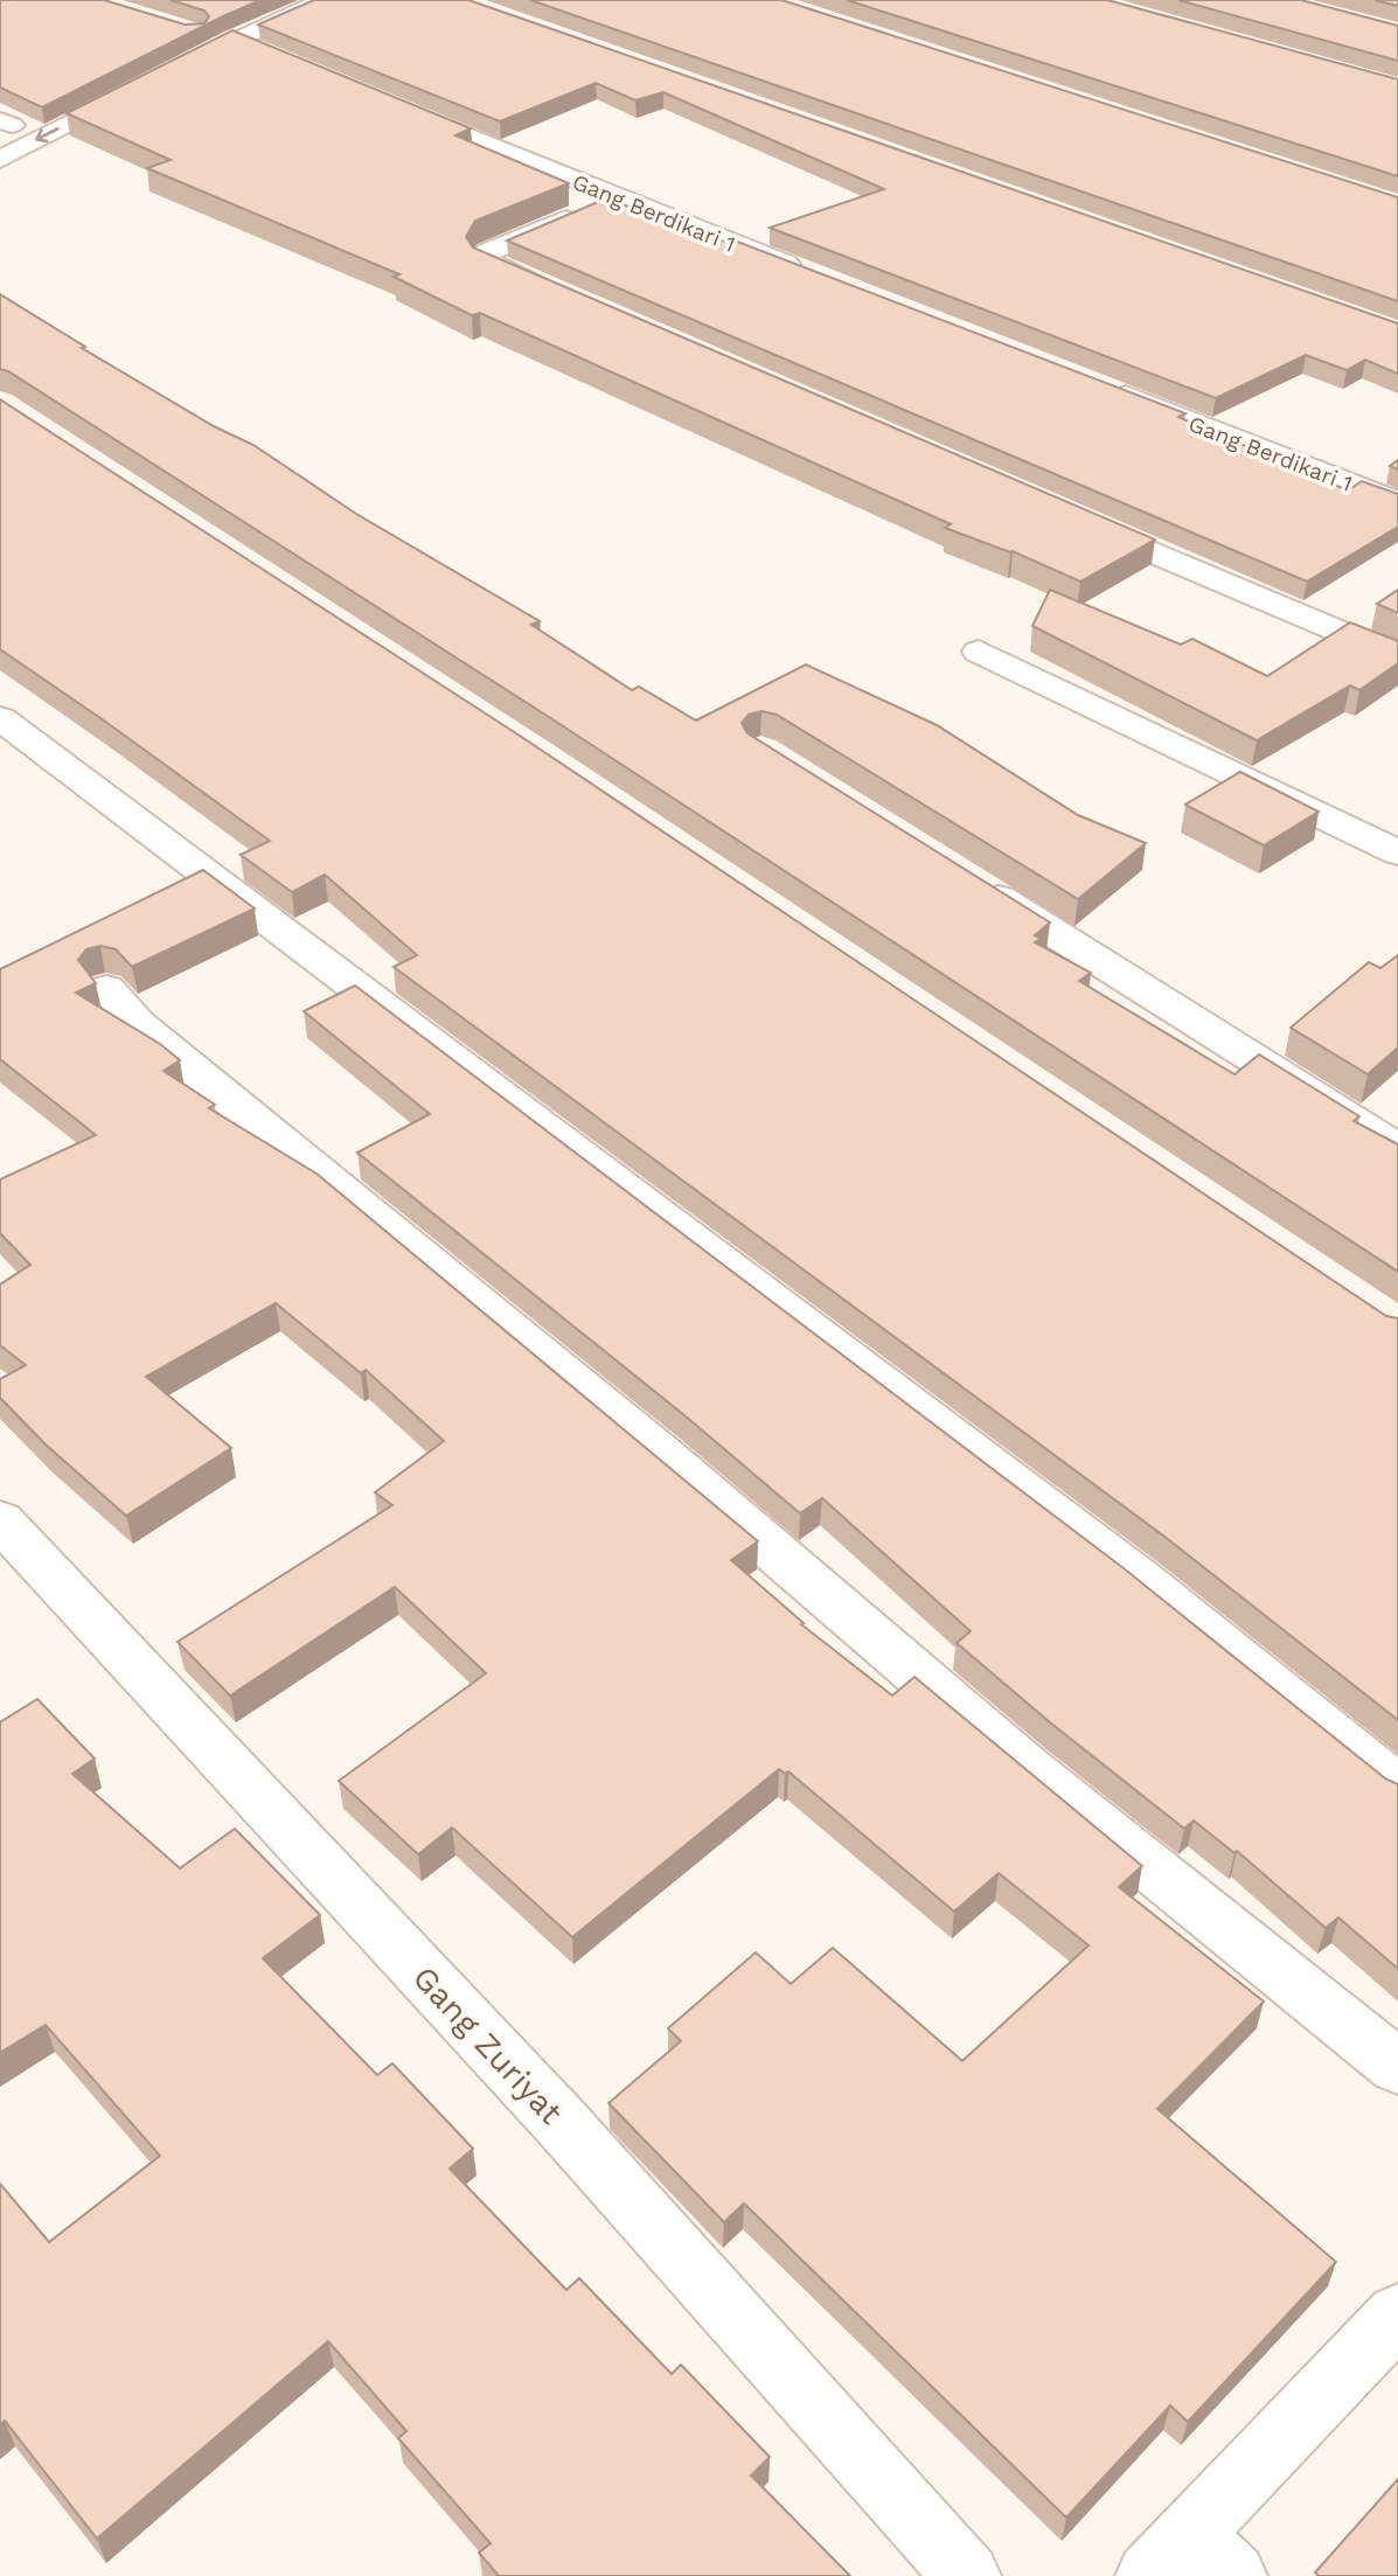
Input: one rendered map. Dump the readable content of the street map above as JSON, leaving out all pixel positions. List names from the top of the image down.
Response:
{
  "streets": {
    "street": ["Gang Berdikari 1", "Gang Zuriyat"]
  }
}
